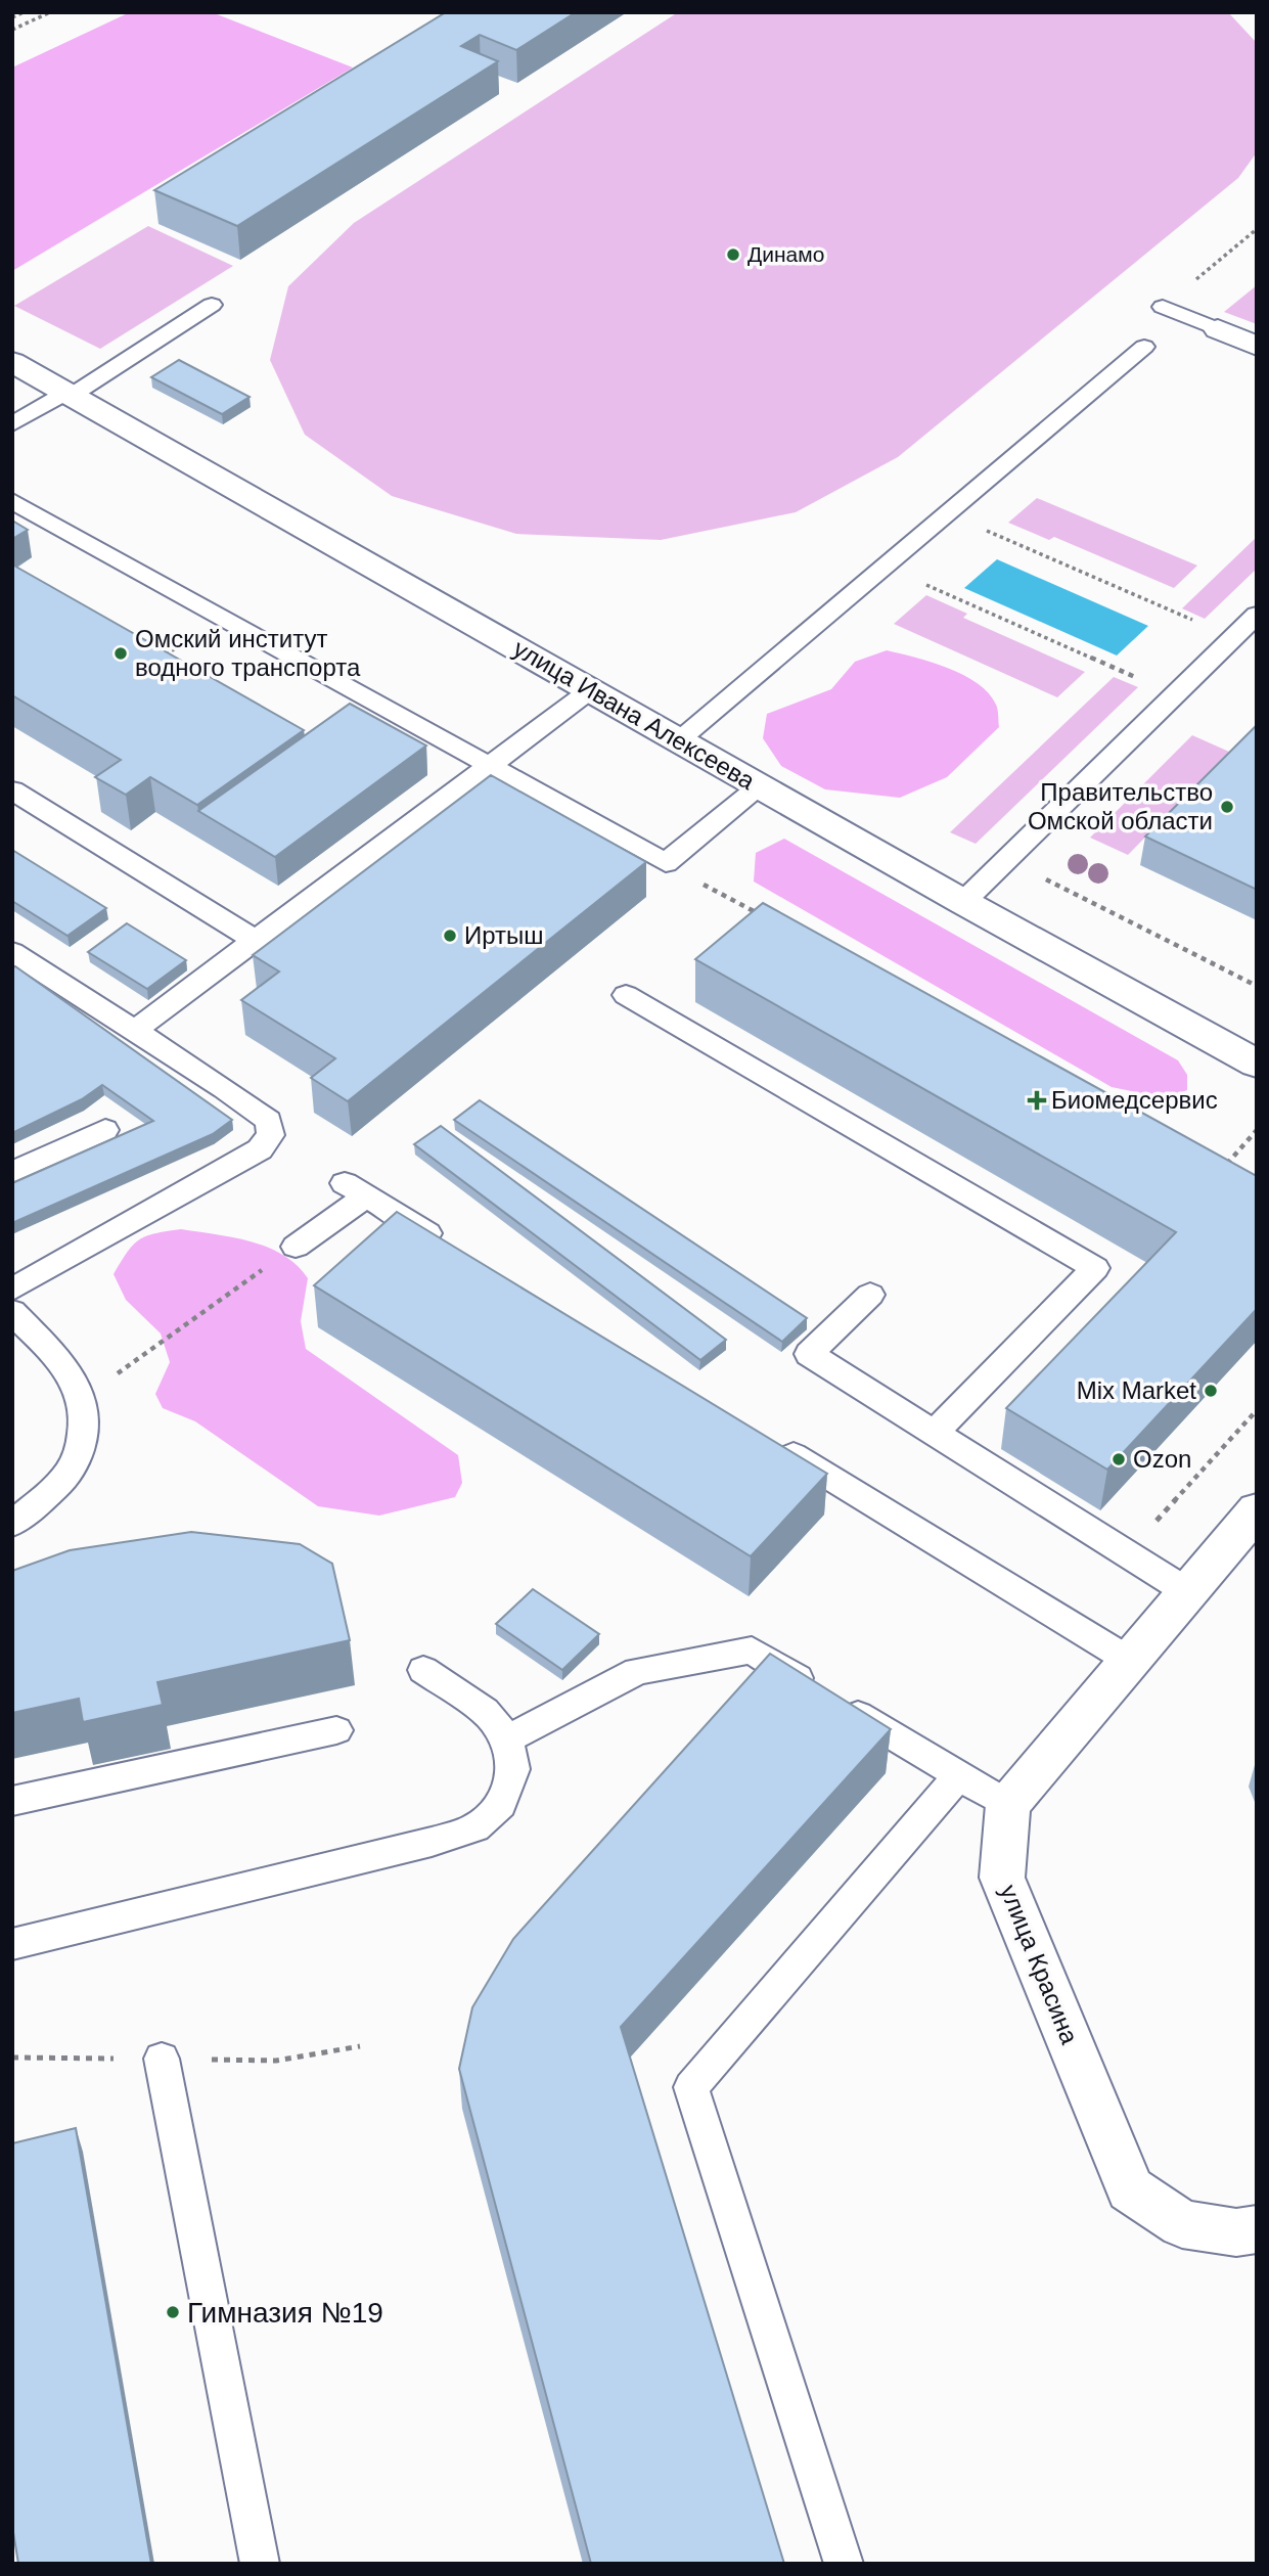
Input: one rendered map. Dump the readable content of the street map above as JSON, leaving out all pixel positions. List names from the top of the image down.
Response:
{
  "streets": {
    "street": ["улица Ивана Алексеева", "улица Красина"]
  },
  "places": {
    "other": [
      "Динамо",
      "Омский институт водного транспорта",
      "Правительство Омской области",
      "Иртыш",
      "Mix Market",
      "Ozon",
      "Гимназия №19"
    ],
    "health": ["Биомедсервис"]
  }
}
